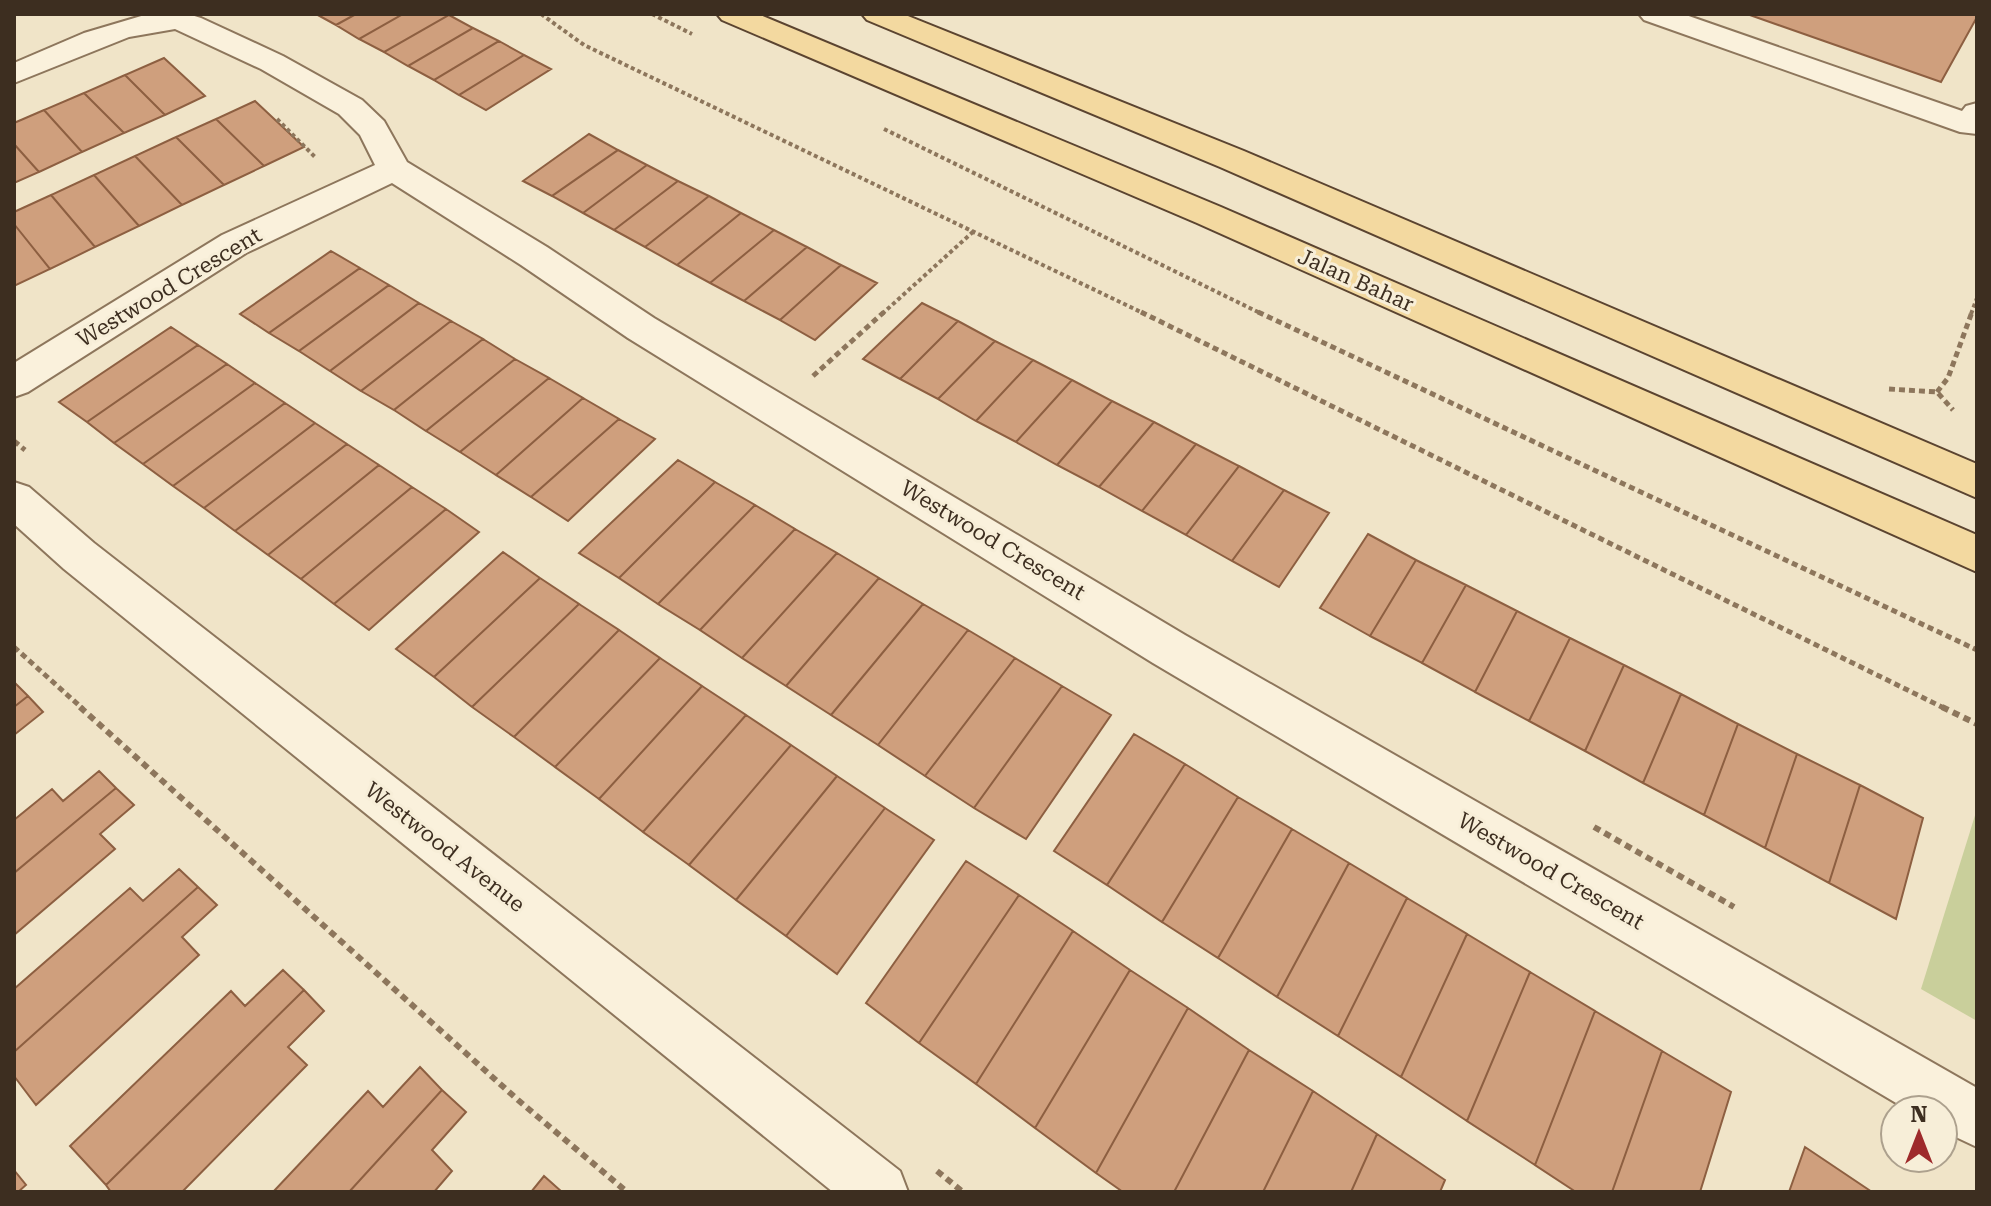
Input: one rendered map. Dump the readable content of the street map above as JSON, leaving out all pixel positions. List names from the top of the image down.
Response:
{
  "streets": {
    "main road": ["Jalan Bahar"],
    "street": ["Westwood Crescent", "Westwood Avenue"]
  },
  "north": "top"
}
